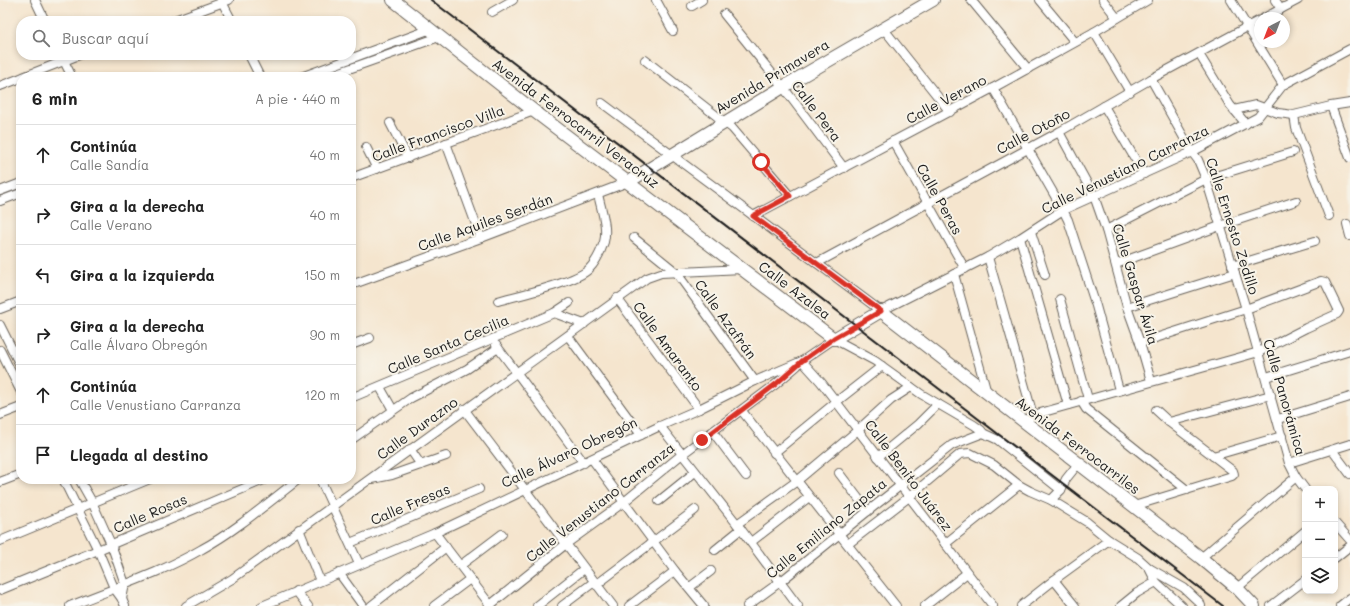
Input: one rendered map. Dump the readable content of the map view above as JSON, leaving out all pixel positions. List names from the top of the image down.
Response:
{
  "streets": {
    "street": [
      "Avenida Primavera",
      "Calle Verano",
      "Calle Pera",
      "Avenida Ferrocarril Veracruz",
      "Calle Otoño",
      "Calle Francisco Villa",
      "Calle Venustiano Carranza",
      "Calle Peras",
      "Calle Aquiles Serdán",
      "Calle Ernesto Zedillo",
      "Calle Gaspar Ávila",
      "Calle Azalea",
      "Calle Azafrán",
      "Calle Santa Cecilia",
      "Calle Amaranto",
      "Calle Panorámica",
      "Calle Durazno",
      "Avenida Ferrocarriles",
      "Calle Álvaro Obregón",
      "Calle Benito Juárez",
      "Calle Fresas",
      "Calle Rosas",
      "Calle Emiliano Zapata"
    ]
  },
  "crossings": [
    ["Avenida Primavera", "Calle Pera"],
    ["Avenida Primavera", "Avenida Ferrocarril Veracruz"],
    ["Avenida Primavera", "Calle Aquiles Serdán"],
    ["Calle Verano", "Calle Pera"],
    ["Calle Verano", "Calle Peras"],
    ["Avenida Ferrocarril Veracruz", "Calle Francisco Villa"],
    ["Avenida Ferrocarril Veracruz", "Calle Aquiles Serdán"],
    ["Avenida Ferrocarril Veracruz", "Calle Azalea"],
    ["Calle Otoño", "Calle Peras"],
    ["Calle Otoño", "Calle Ernesto Zedillo"],
    ["Calle Otoño", "Calle Gaspar Ávila"],
    ["Calle Venustiano Carranza", "Calle Peras"],
    ["Calle Venustiano Carranza", "Calle Ernesto Zedillo"],
    ["Calle Venustiano Carranza", "Calle Gaspar Ávila"],
    ["Calle Venustiano Carranza", "Avenida Ferrocarriles"],
    ["Calle Venustiano Carranza", "Calle Álvaro Obregón"],
    ["Calle Venustiano Carranza", "Calle Benito Juárez"],
    ["Calle Ernesto Zedillo", "Calle Panorámica"],
    ["Calle Azalea", "Calle Azafrán"],
    ["Calle Azalea", "Calle Amaranto"],
    ["Calle Azalea", "Calle Durazno"],
    ["Calle Azalea", "Calle Álvaro Obregón"],
    ["Calle Azafrán", "Calle Álvaro Obregón"],
    ["Calle Amaranto", "Calle Álvaro Obregón"],
    ["Avenida Ferrocarriles", "Calle Álvaro Obregón"],
    ["Calle Álvaro Obregón", "Calle Benito Juárez"],
    ["Calle Benito Juárez", "Calle Emiliano Zapata"]
  ],
  "north": "bottom left",
  "page": {
    "search": "Buscar aquí",
    "heading": ["6 min", "A pie · 440 m"],
    "list": [
      ["Continúa", "Calle Sandía", "40 m"],
      ["Gira a la derecha", "Calle Verano", "40 m"],
      ["Gira a la izquierda", "150 m"],
      ["Gira a la derecha", "Calle Álvaro Obregón", "90 m"],
      ["Continúa", "Calle Venustiano Carranza", "120 m"],
      "Llegada al destino"
    ],
    "map_buttons": ["+", "−"]
  }
}
